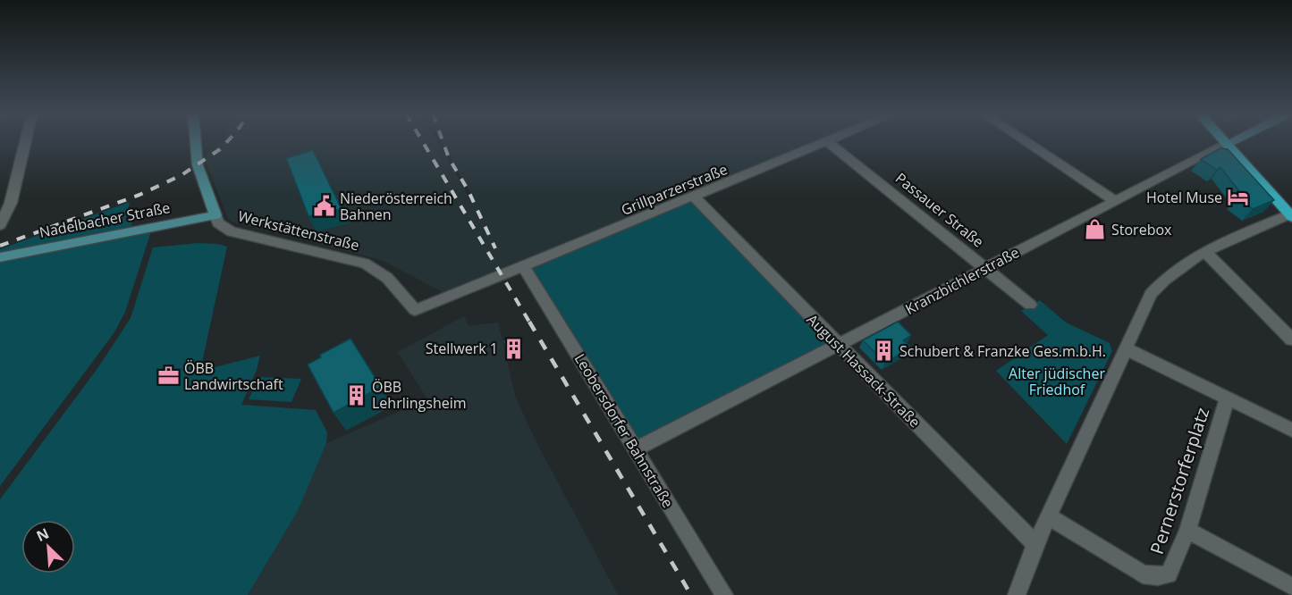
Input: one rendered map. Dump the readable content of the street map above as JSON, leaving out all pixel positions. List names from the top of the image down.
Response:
{
  "streets": {
    "street": [
      "Grillparzerstraße",
      "Passauer Straße",
      "Nadelbacher Straße",
      "Werkstättenstraße",
      "Kranzbichlerstraße",
      "August Hassack-Straße",
      "Leobersdorfer Bahnstraße",
      "Pernerstorferplatz"
    ]
  },
  "crossings": [
    ["Grillparzerstraße", "Passauer Straße"],
    ["Grillparzerstraße", "Werkstättenstraße"],
    ["Grillparzerstraße", "August Hassack-Straße"],
    ["Grillparzerstraße", "Leobersdorfer Bahnstraße"],
    ["Passauer Straße", "Kranzbichlerstraße"],
    ["Nadelbacher Straße", "Werkstättenstraße"],
    ["Werkstättenstraße", "Leobersdorfer Bahnstraße"],
    ["Kranzbichlerstraße", "August Hassack-Straße"],
    ["Kranzbichlerstraße", "Leobersdorfer Bahnstraße"]
  ],
  "parks": ["Alter jüdischer Friedhof"],
  "places": {
    "hotel": ["Hotel Muse"],
    "public building": ["Niederösterreich Bahnen"],
    "shop": ["Storebox"],
    "building": ["Stellwerk 1", "Schubert & Franzke Ges.m.b.H.", "ÖBB Lehrlingsheim"],
    "office": ["ÖBB Landwirtschaft"]
  },
  "north": "top left"
}
